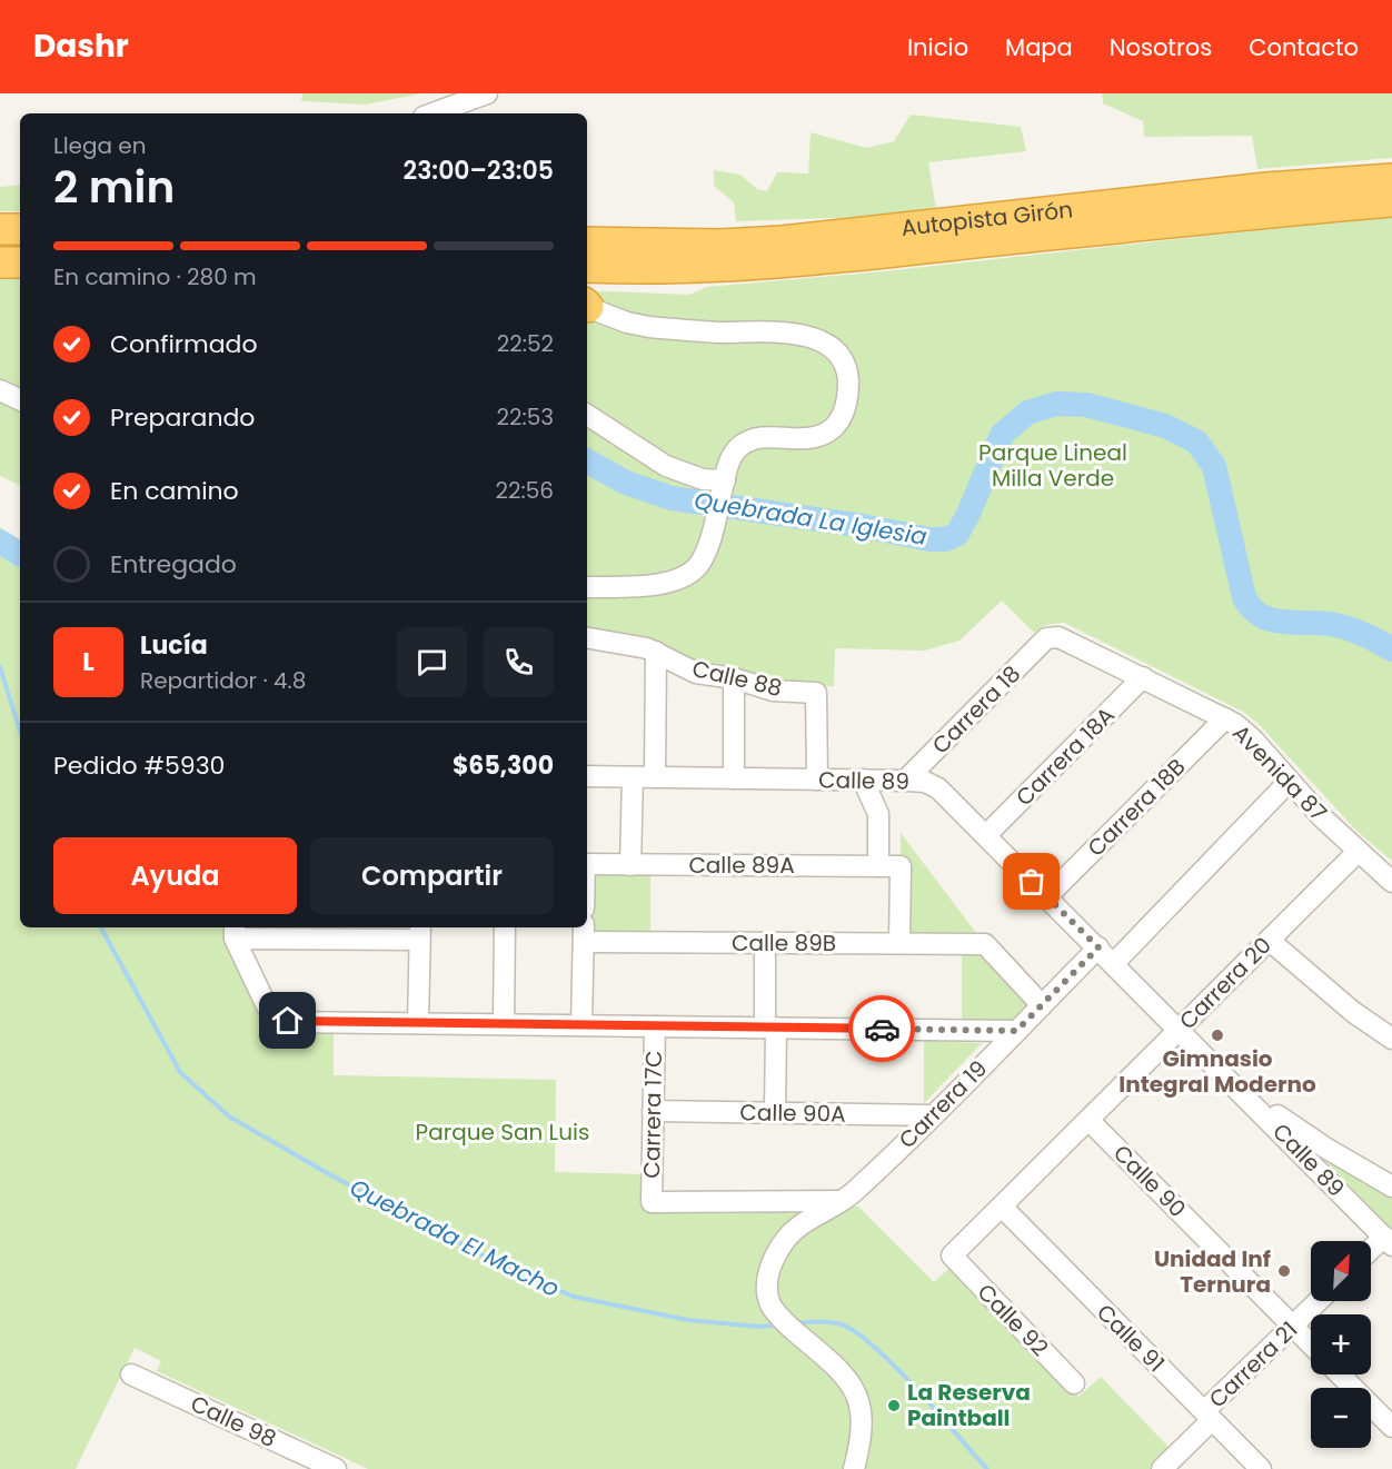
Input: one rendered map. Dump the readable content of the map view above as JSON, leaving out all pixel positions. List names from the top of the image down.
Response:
{
  "streets": {
    "highway": ["Autopista Girón"],
    "street": [
      "Calle 88",
      "Carrera 18",
      "Carrera 18A",
      "Avenida 87",
      "Calle 89",
      "Carrera 18B",
      "Calle 89A",
      "Calle 89B",
      "Carrera 20",
      "Carrera 19",
      "Calle 90A",
      "Carrera 17C",
      "Calle 90",
      "Calle 92",
      "Calle 91",
      "Carrera 21",
      "Calle 98"
    ]
  },
  "crossings": [
    ["Calle 88", "Calle 89"],
    ["Carrera 18", "Avenida 87"],
    ["Carrera 18", "Calle 89"],
    ["Carrera 18A", "Avenida 87"],
    ["Carrera 18A", "Calle 89"],
    ["Avenida 87", "Carrera 18B"],
    ["Avenida 87", "Carrera 20"],
    ["Calle 89", "Carrera 18B"],
    ["Calle 89", "Carrera 20"],
    ["Calle 89", "Carrera 19"],
    ["Calle 89A", "Calle 89B"],
    ["Calle 89B", "Carrera 19"],
    ["Carrera 20", "Calle 90"],
    ["Carrera 20", "Calle 92"],
    ["Carrera 20", "Calle 91"],
    ["Carrera 19", "Calle 90A"],
    ["Calle 90A", "Carrera 17C"],
    ["Calle 90", "Carrera 21"],
    ["Calle 91", "Carrera 21"]
  ],
  "water": ["Quebrada La Iglesia", "Quebrada El Macho"],
  "parks": ["Parque Lineal Milla Verde", "Parque San Luis"],
  "places": ["Gimnasio Integral Moderno", "Unidad Inf Ternura", "La Reserva Paintball"],
  "north": "top right",
  "page": {
    "header": "Dashr",
    "nav": [
      "Inicio",
      "Mapa",
      "Nosotros",
      "Contacto"
    ],
    "heading": ["2 min", "Llega en", "23:00–23:05"],
    "panel": [
      "Lucía",
      "Repartidor · 4.8",
      "Pedido #5930",
      "$65,300"
    ],
    "bar": "En camino · 280 m",
    "list": [
      ["Confirmado", "22:52"],
      ["Preparando", "22:53"],
      ["En camino", "22:56"],
      "Entregado"
    ],
    "round": "L",
    "buttons": ["Ayuda", "Compartir"],
    "map_buttons": ["+", "−"]
  }
}
